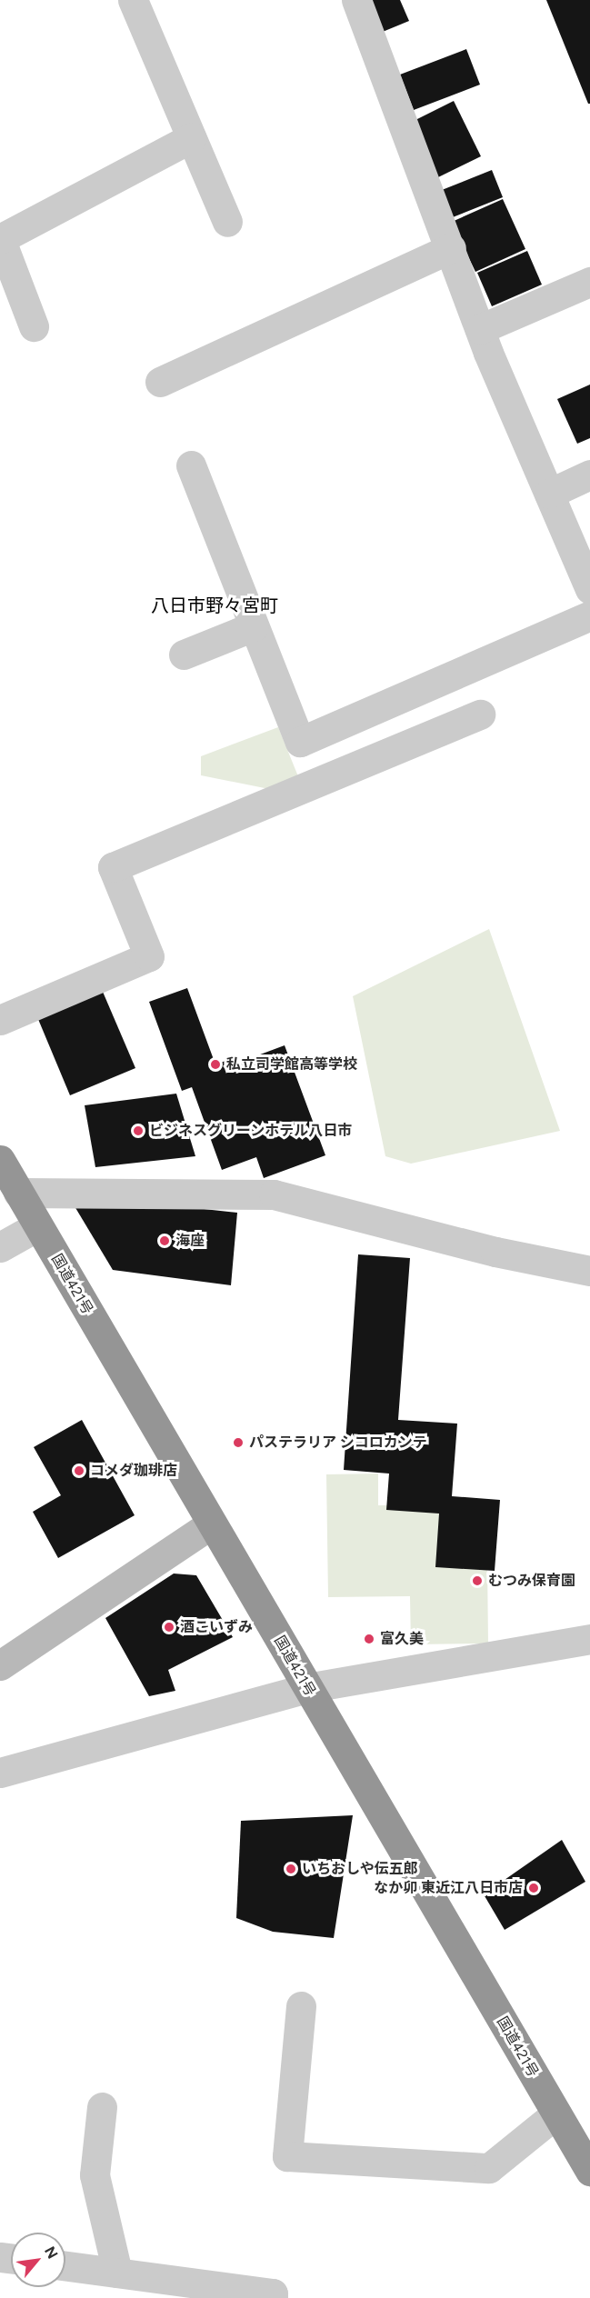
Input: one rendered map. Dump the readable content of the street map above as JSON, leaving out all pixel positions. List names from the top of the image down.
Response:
{
  "streets": {
    "highway": ["国道421号"]
  },
  "districts": ["八日市野々宮町"],
  "places": [
    "私立司学館高等学校",
    "ビジネスグリーンホテル八日市",
    "海座",
    "パステラリア シコロカンテ",
    "コメダ珈琲店",
    "むつみ保育園",
    "酒こいずみ",
    "富久美",
    "いちおしや伝五郎",
    "なか卯 東近江八日市店"
  ],
  "north": "top right"
}
